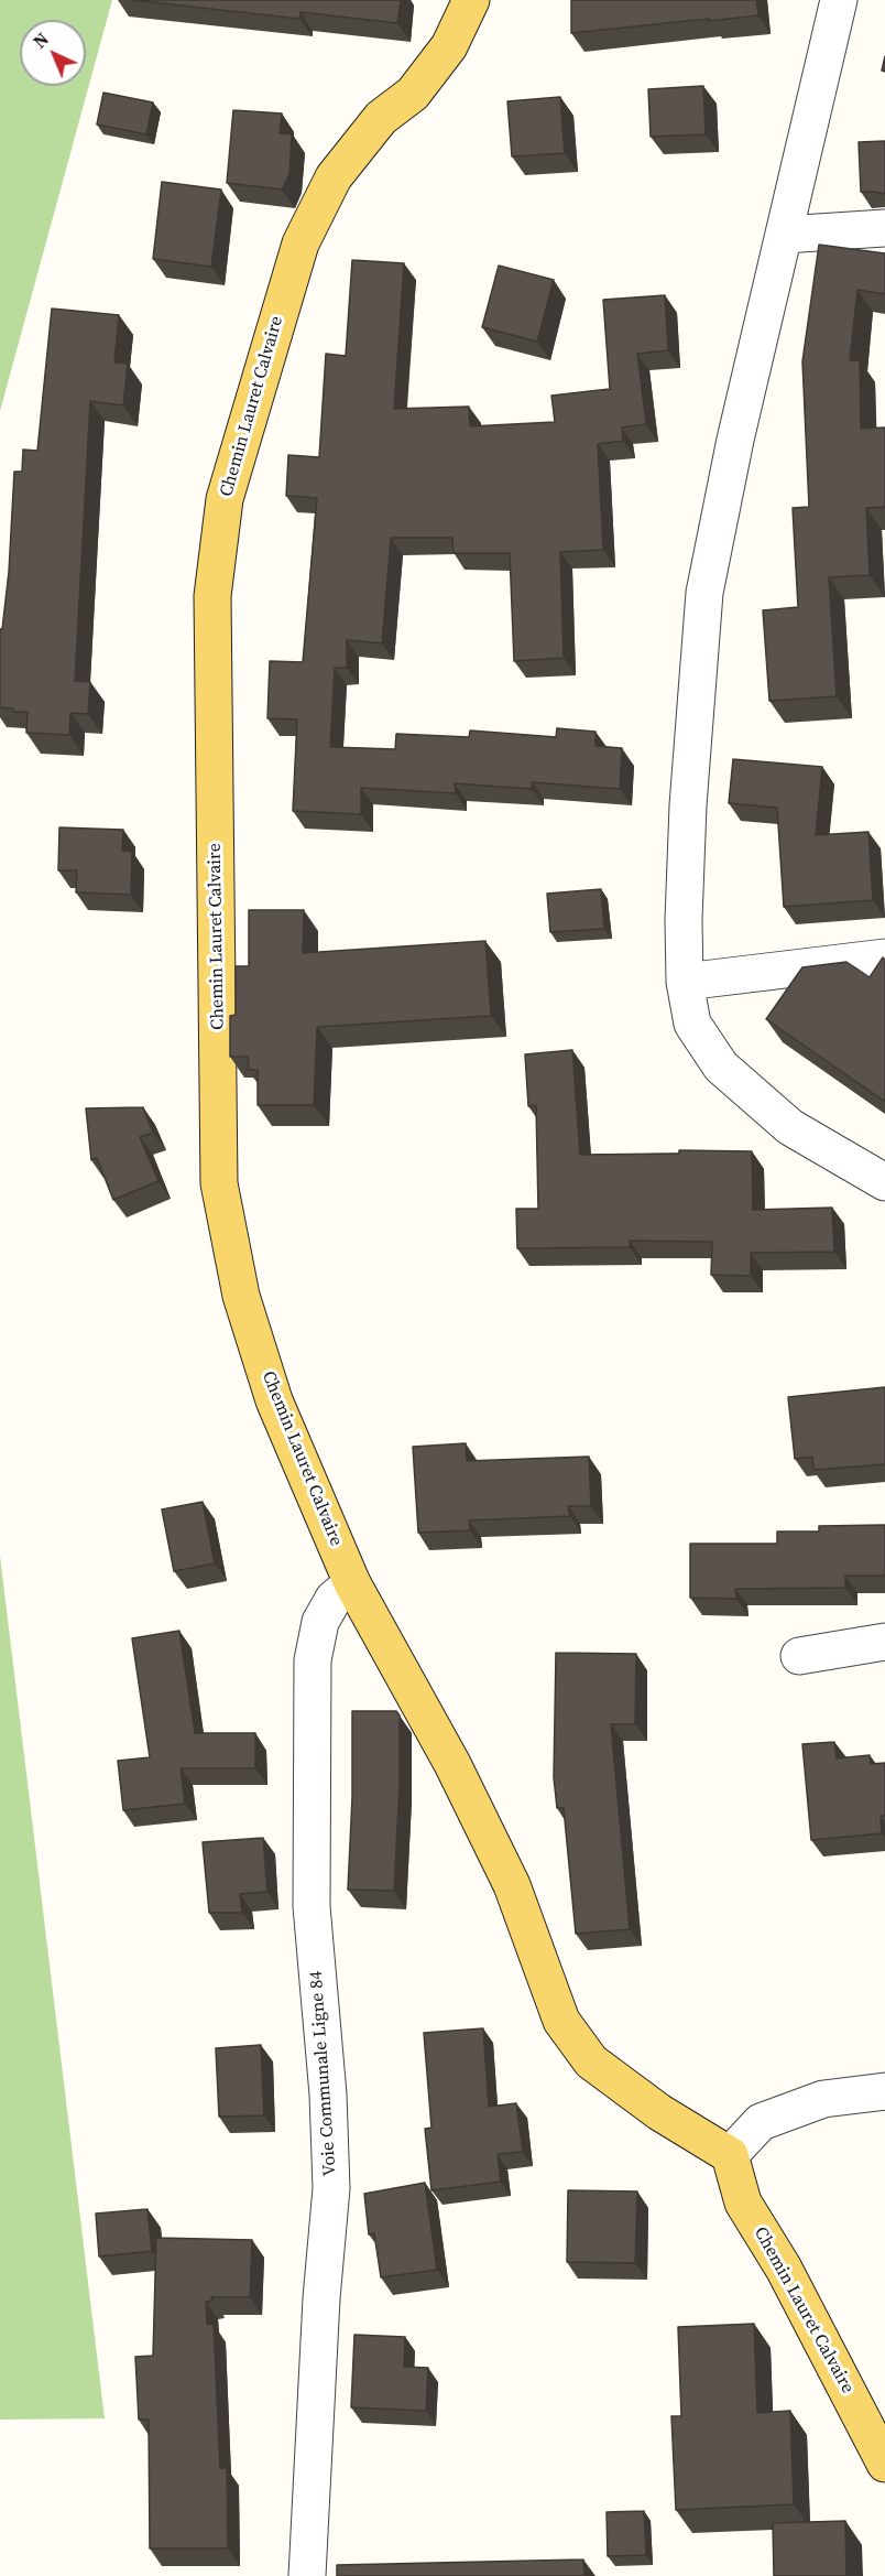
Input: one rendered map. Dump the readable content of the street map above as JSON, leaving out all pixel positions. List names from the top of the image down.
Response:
{
  "streets": {
    "main road": ["Chemin Lauret Calvaire"],
    "street": ["Voie Communale Ligne 84"]
  },
  "crossings": [
    ["Chemin Lauret Calvaire", "Voie Communale Ligne 84"]
  ],
  "north": "top left"
}
